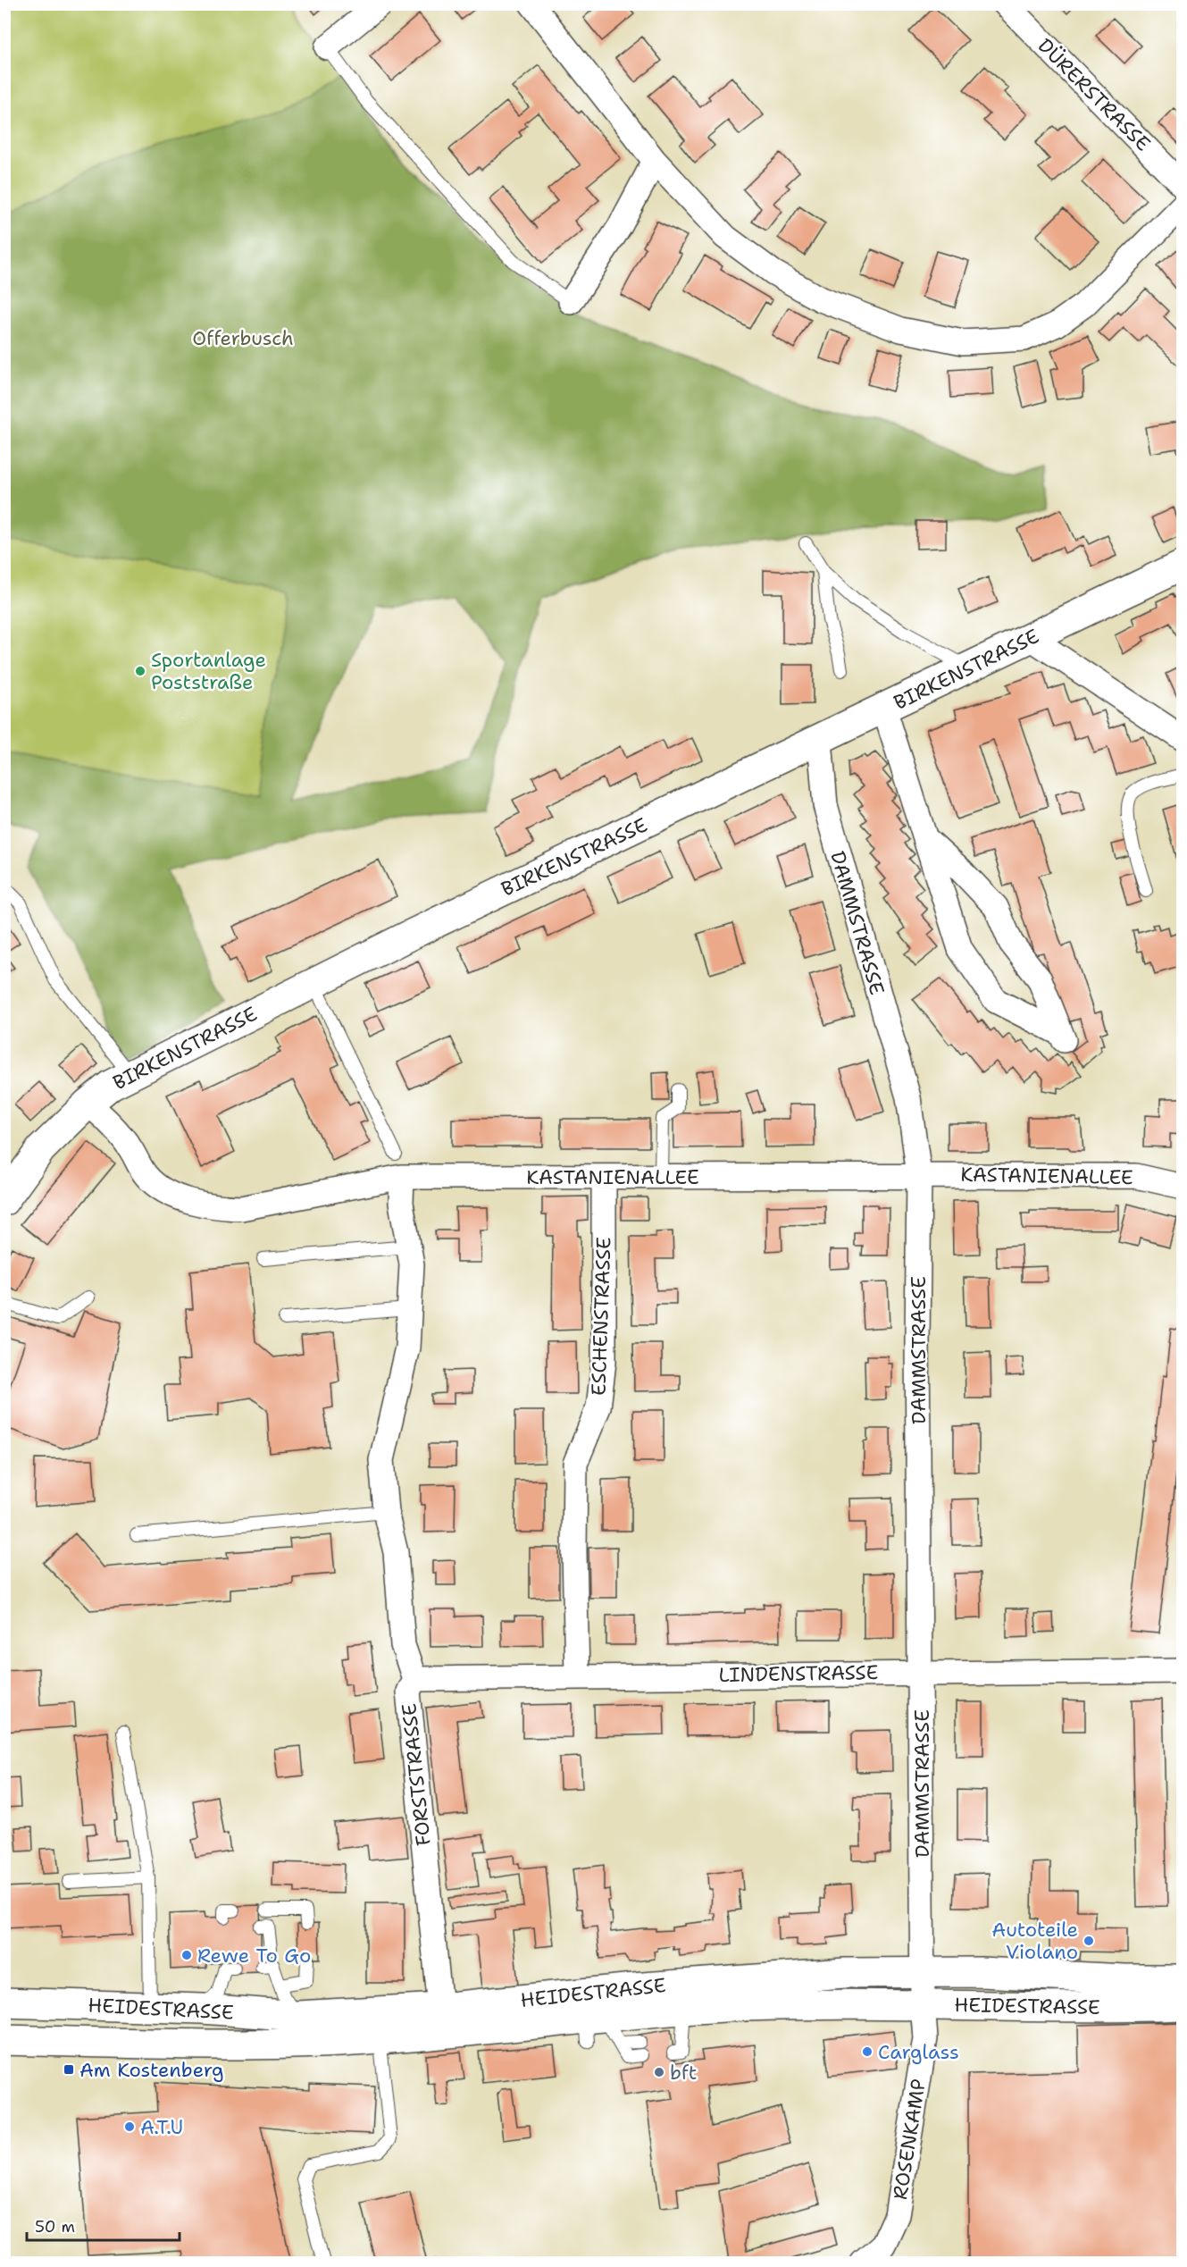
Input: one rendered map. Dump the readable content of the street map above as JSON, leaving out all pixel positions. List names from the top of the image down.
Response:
{
  "streets": {
    "main road": ["BIRKENSTRASSE", "HEIDESTRASSE"],
    "street": [
      "DÜRERSTRASSE",
      "DAMMSTRASSE",
      "KASTANIENALLEE",
      "ESCHENSTRASSE",
      "LINDENSTRASSE",
      "FORSTSTRASSE",
      "ROSENKAMP"
    ]
  },
  "crossings": [
    ["BIRKENSTRASSE", "DAMMSTRASSE"],
    ["BIRKENSTRASSE", "KASTANIENALLEE"],
    ["DAMMSTRASSE", "KASTANIENALLEE"],
    ["DAMMSTRASSE", "LINDENSTRASSE"],
    ["DAMMSTRASSE", "HEIDESTRASSE"],
    ["DAMMSTRASSE", "ROSENKAMP"],
    ["KASTANIENALLEE", "ESCHENSTRASSE"],
    ["KASTANIENALLEE", "FORSTSTRASSE"],
    ["ESCHENSTRASSE", "LINDENSTRASSE"],
    ["LINDENSTRASSE", "FORSTSTRASSE"],
    ["FORSTSTRASSE", "HEIDESTRASSE"],
    ["HEIDESTRASSE", "ROSENKAMP"]
  ],
  "parks": ["Offerbusch"],
  "places": {
    "other": [
      "Sportanlage Poststraße",
      "Autoteile Violano",
      "Rewe To Go",
      "Carglass",
      "bft",
      "A.T.U"
    ],
    "transit": ["Am Kostenberg"]
  },
  "scale_bar": "50 m"
}
